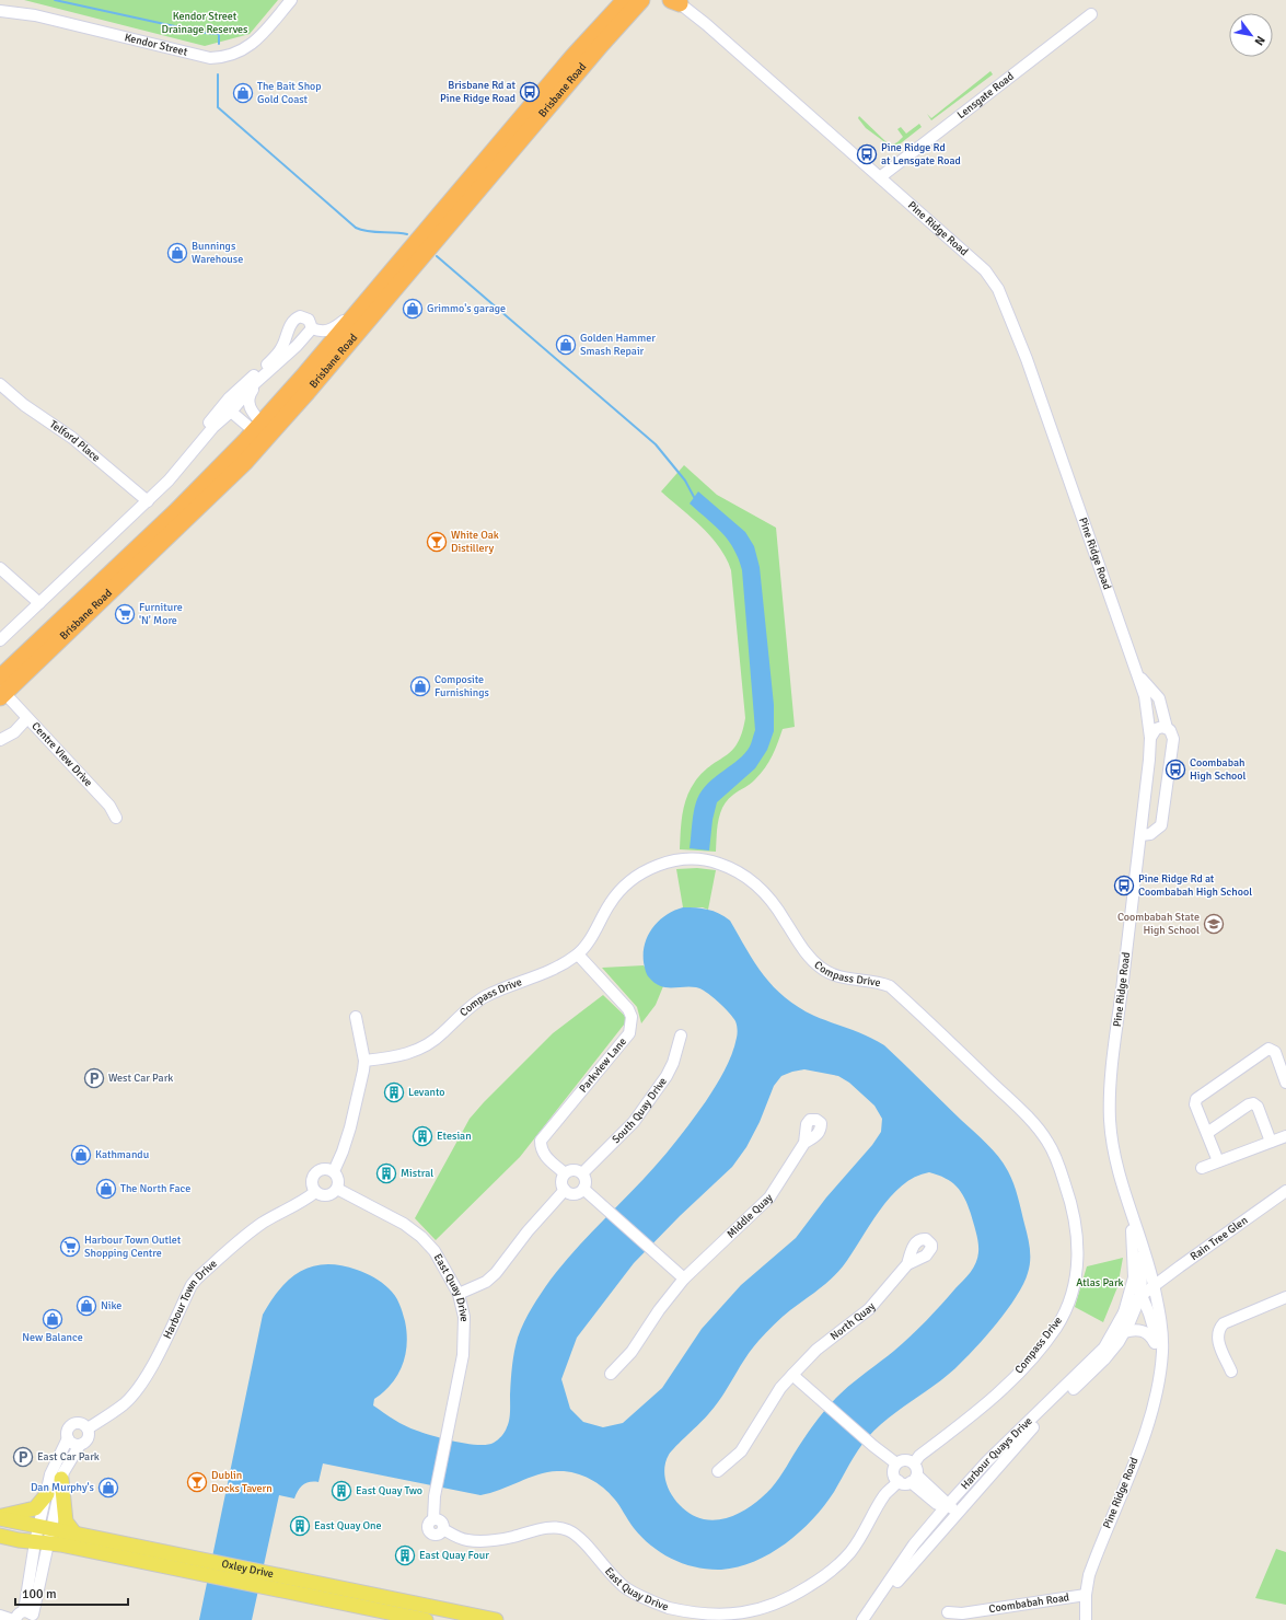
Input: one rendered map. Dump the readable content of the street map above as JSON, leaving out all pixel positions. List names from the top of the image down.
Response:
{
  "streets": {
    "highway": ["Brisbane Road"],
    "main road": ["Oxley Drive"],
    "street": [
      "Kendor Street",
      "Lensgate Road",
      "Pine Ridge Road",
      "Telford Place",
      "Centre View Drive",
      "Compass Drive",
      "Parkview Lane",
      "South Quay Drive",
      "Middle Quay",
      "Rain Tree Glen",
      "East Quay Drive",
      "Harbour Town Drive",
      "North Quay",
      "Harbour Quays Drive",
      "Coombabah Road"
    ]
  },
  "crossings": [
    ["Brisbane Road", "Centre View Drive"],
    ["Lensgate Road", "Pine Ridge Road"],
    ["Pine Ridge Road", "Rain Tree Glen"],
    ["Pine Ridge Road", "Harbour Quays Drive"],
    ["Pine Ridge Road", "Coombabah Road"],
    ["Compass Drive", "Parkview Lane"],
    ["Compass Drive", "East Quay Drive"],
    ["Parkview Lane", "South Quay Drive"],
    ["Rain Tree Glen", "Harbour Quays Drive"],
    ["East Quay Drive", "Harbour Town Drive"]
  ],
  "parks": ["Kendor Street Drainage Reserves", "Atlas Park"],
  "places": {
    "bus stop": [
      "Brisbane Rd at Pine Ridge Road",
      "Pine Ridge Rd at Lensgate Road",
      "Coombabah High School",
      "Pine Ridge Rd at Coombabah High School"
    ],
    "shop": [
      "The Bait Shop Gold Coast",
      "Bunnings Warehouse",
      "Grimmo's garage",
      "Golden Hammer Smash Repair",
      "Composite Furnishings",
      "Kathmandu",
      "The North Face",
      "Nike",
      "New Balance",
      "Dan Murphy's"
    ],
    "bar": ["White Oak Distillery", "Dublin Docks Tavern"],
    "supermarket": ["Furniture 'N' More", "Harbour Town Outlet Shopping Centre"],
    "school or university": ["Coombabah State High School"],
    "parking": ["West Car Park", "East Car Park"],
    "building": [
      "Levanto",
      "Etesian",
      "Mistral",
      "East Quay Two",
      "East Quay One",
      "East Quay Four"
    ]
  },
  "scale_bar": "100 m",
  "north": "bottom right"
}
